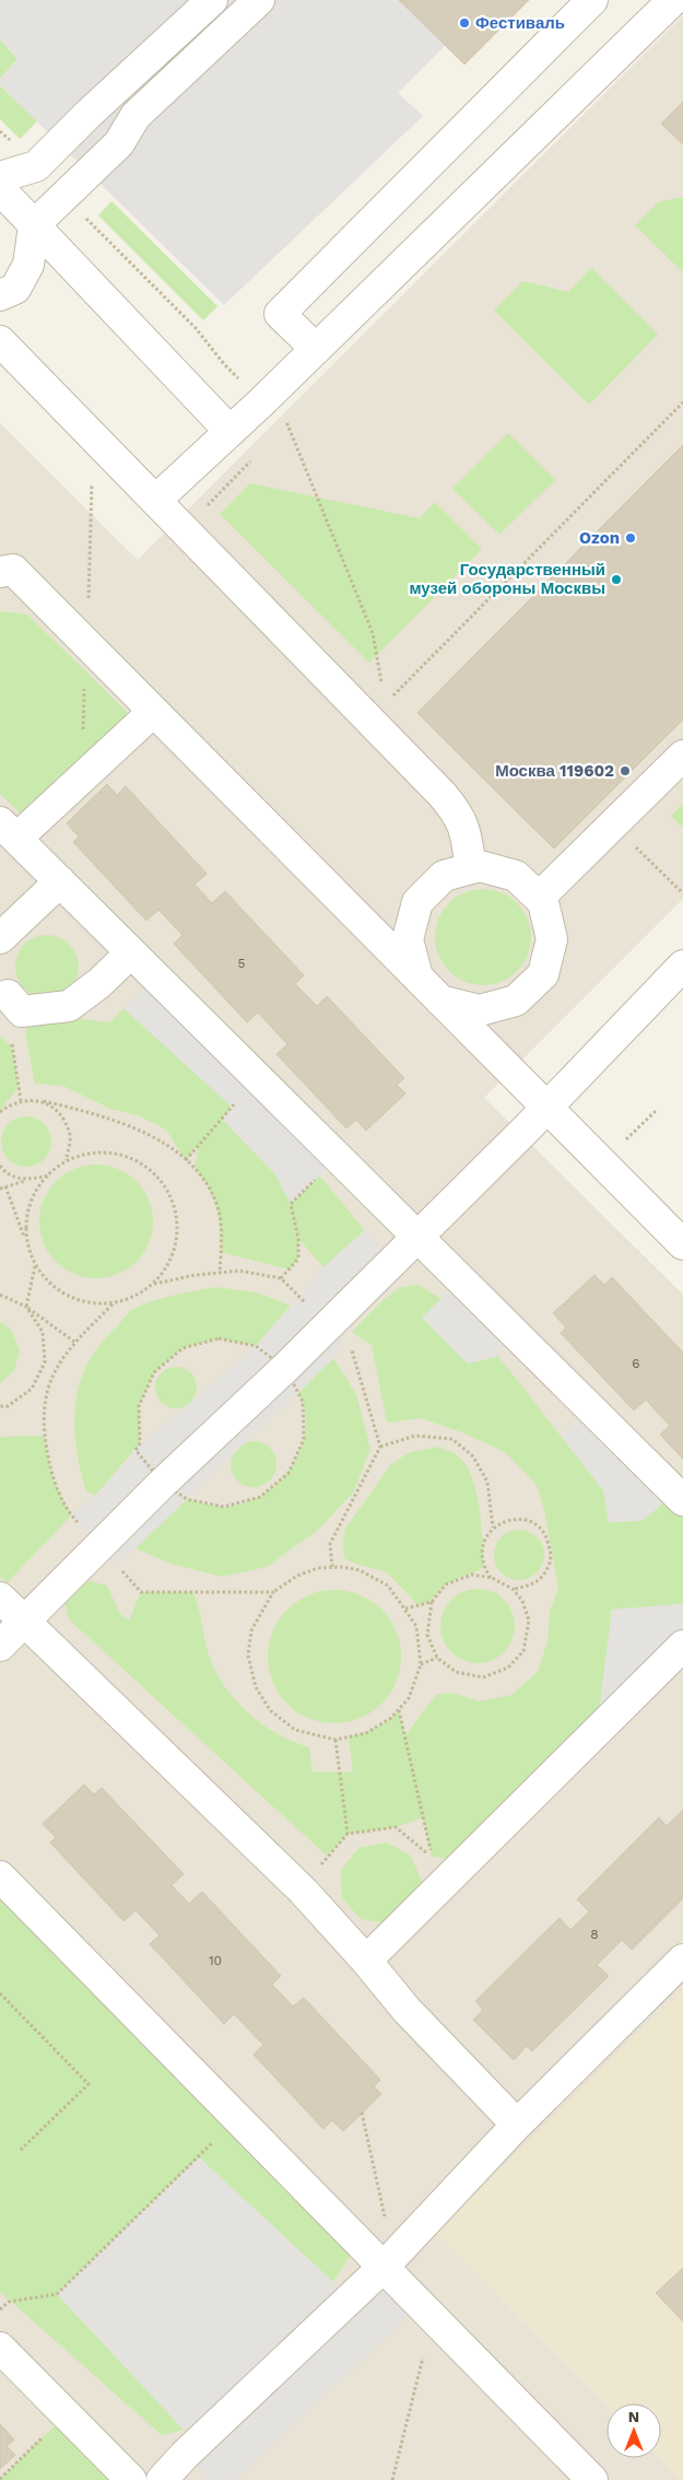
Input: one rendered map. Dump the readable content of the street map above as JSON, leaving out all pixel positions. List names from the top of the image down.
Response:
{
  "places": [
    "Фестиваль",
    "Ozon",
    "Государственный музей обороны Москвы",
    "Москва 119602"
  ],
  "house_numbers": [
    "5",
    "6",
    "8",
    "10"
  ],
  "north": "top"
}
